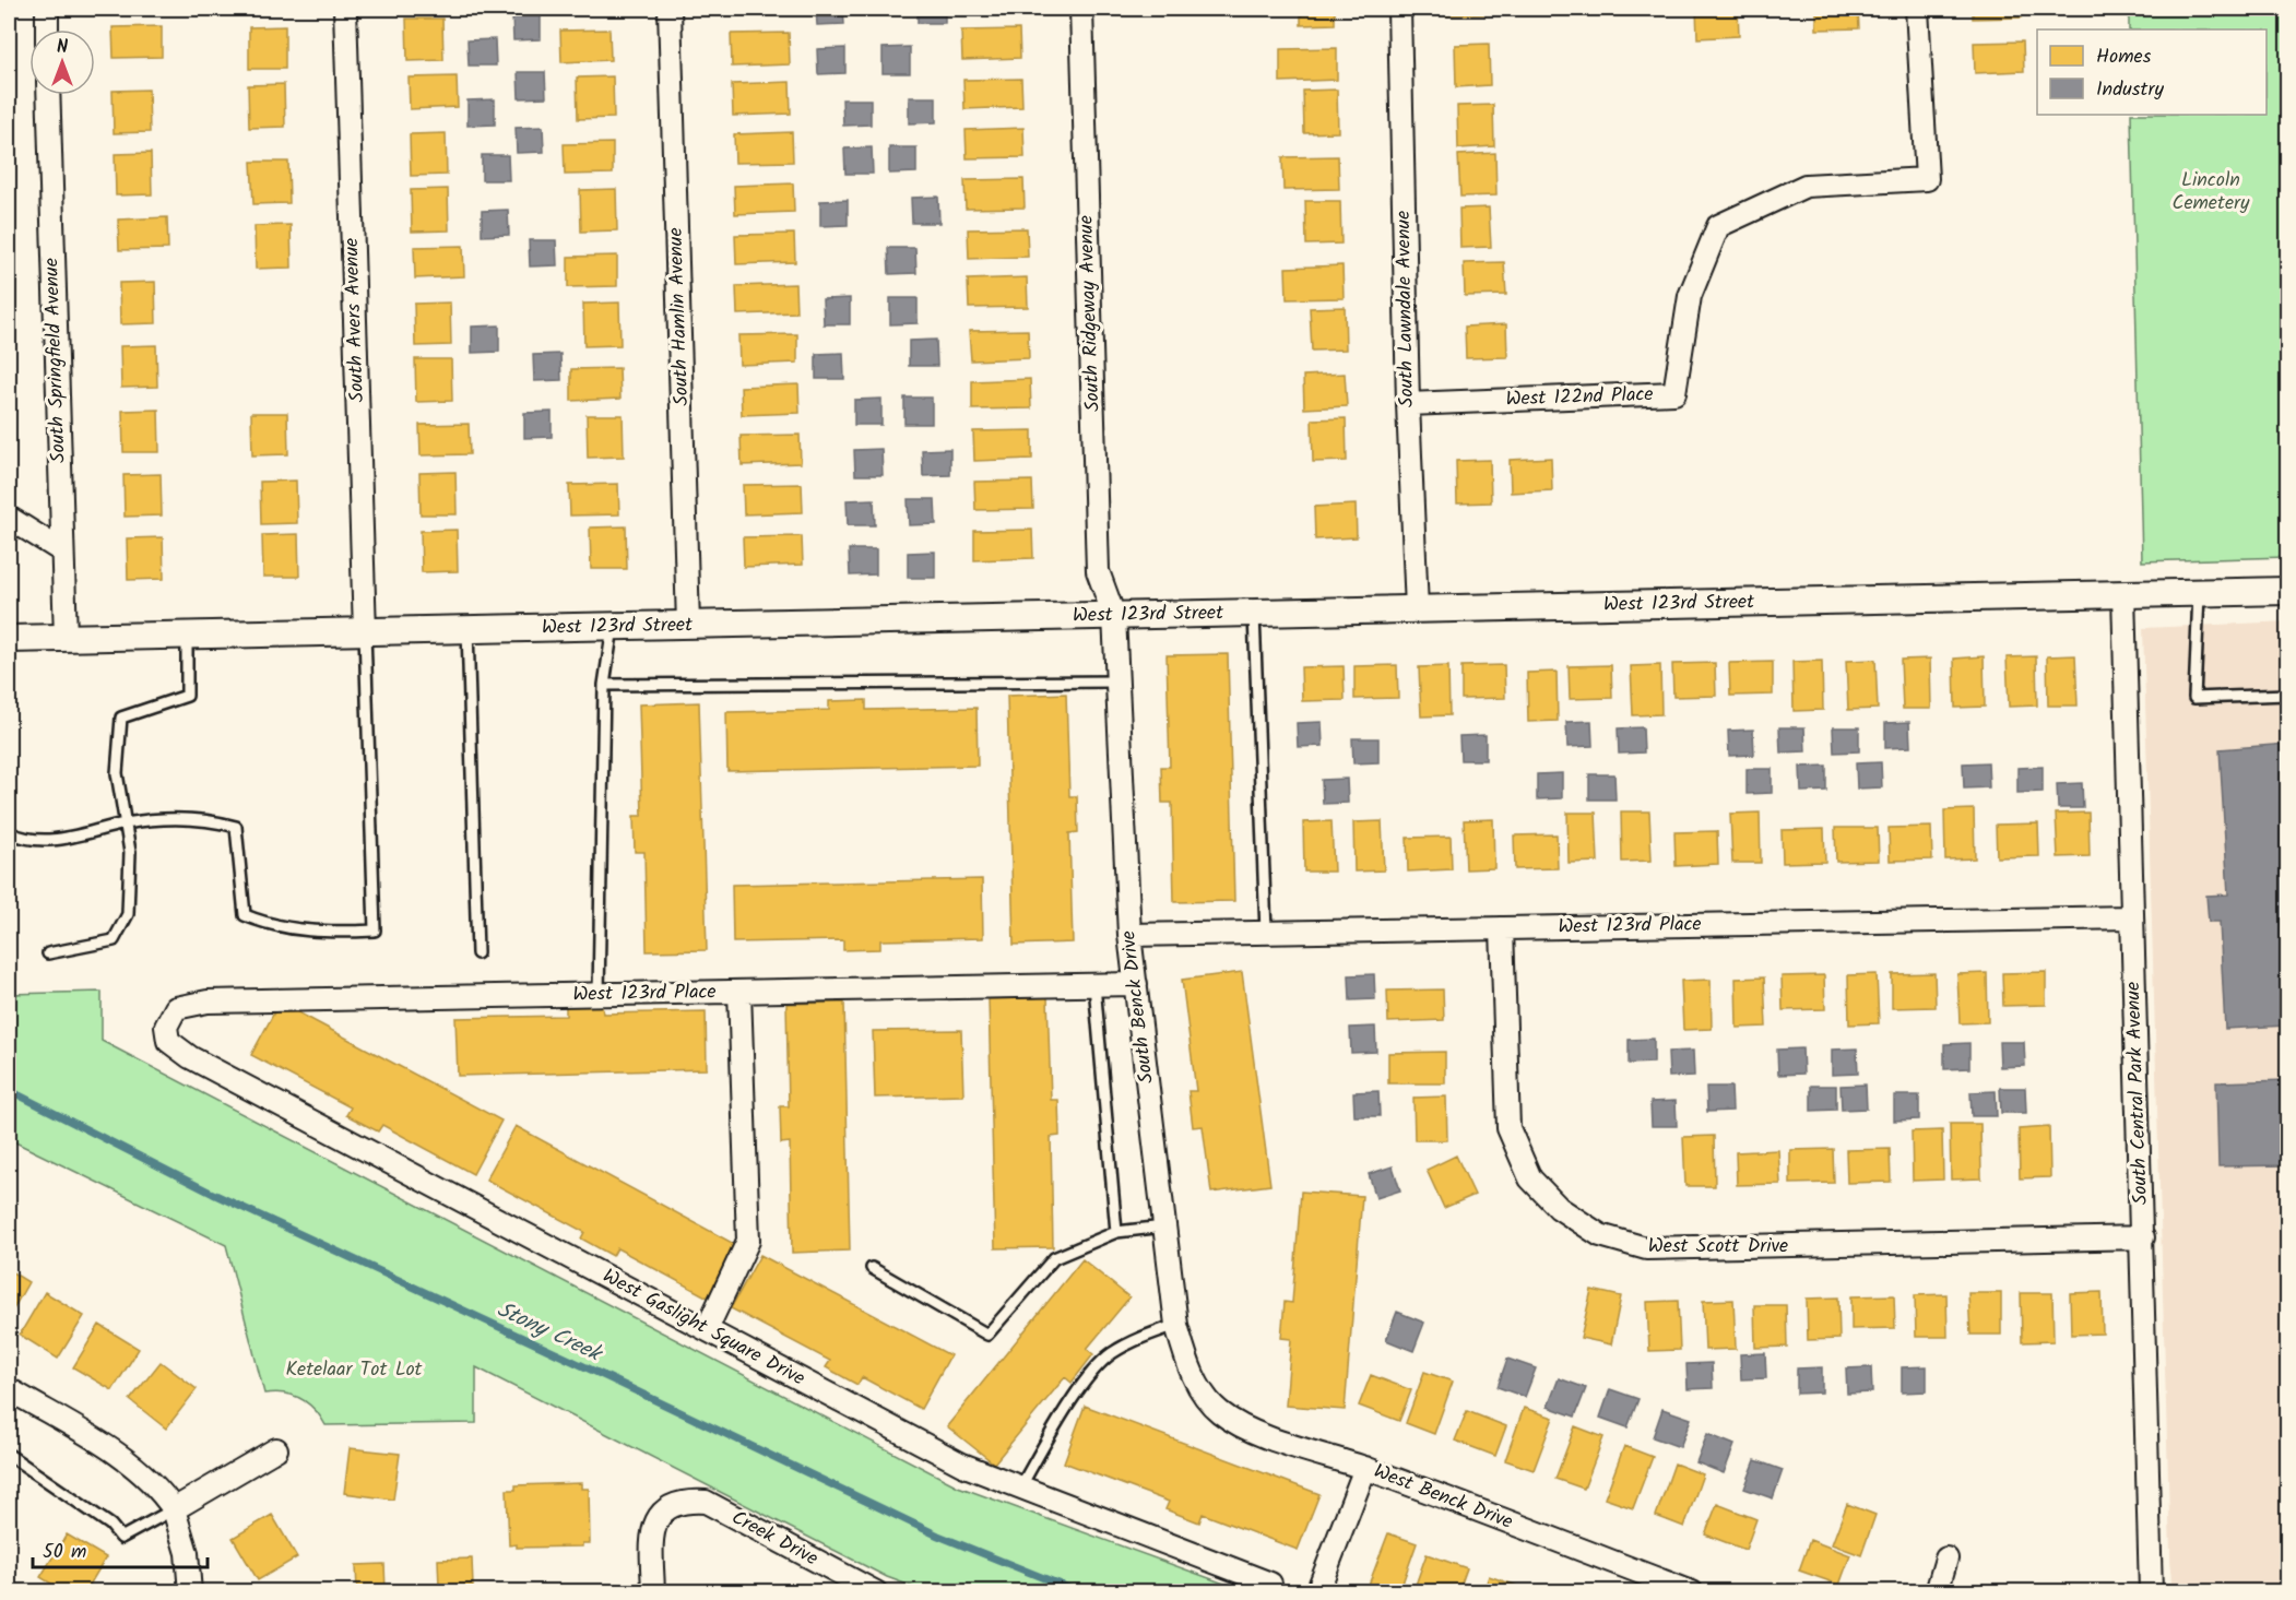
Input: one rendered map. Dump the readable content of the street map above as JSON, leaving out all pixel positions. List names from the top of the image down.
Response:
{
  "streets": {
    "street": [
      "South Lawndale Avenue",
      "South Ridgeway Avenue",
      "South Hamlin Avenue",
      "South Avers Avenue",
      "South Springfield Avenue",
      "West 122nd Place",
      "West 123rd Street",
      "West 123rd Place",
      "South Benck Drive",
      "South Central Park Avenue",
      "West Scott Drive",
      "West Gaslight Square Drive",
      "West Benck Drive",
      "Creek Drive"
    ]
  },
  "crossings": [
    ["South Lawndale Avenue", "West 122nd Place"],
    ["South Lawndale Avenue", "West 123rd Street"],
    ["South Ridgeway Avenue", "West 123rd Street"],
    ["South Ridgeway Avenue", "South Benck Drive"],
    ["South Hamlin Avenue", "West 123rd Street"],
    ["South Avers Avenue", "West 123rd Street"],
    ["South Springfield Avenue", "West 123rd Street"],
    ["West 123rd Street", "South Benck Drive"],
    ["West 123rd Street", "South Central Park Avenue"],
    ["West 123rd Place", "South Benck Drive"],
    ["West 123rd Place", "South Central Park Avenue"],
    ["West 123rd Place", "West Scott Drive"],
    ["West 123rd Place", "West Gaslight Square Drive"],
    ["South Benck Drive", "West Benck Drive"],
    ["South Central Park Avenue", "West Scott Drive"]
  ],
  "water": ["Stony Creek"],
  "parks": ["Lincoln Cemetery", "Ketelaar Tot Lot"],
  "legend": ["Homes", "Industry"],
  "scale_bar": "50 m",
  "north": "top"
}
